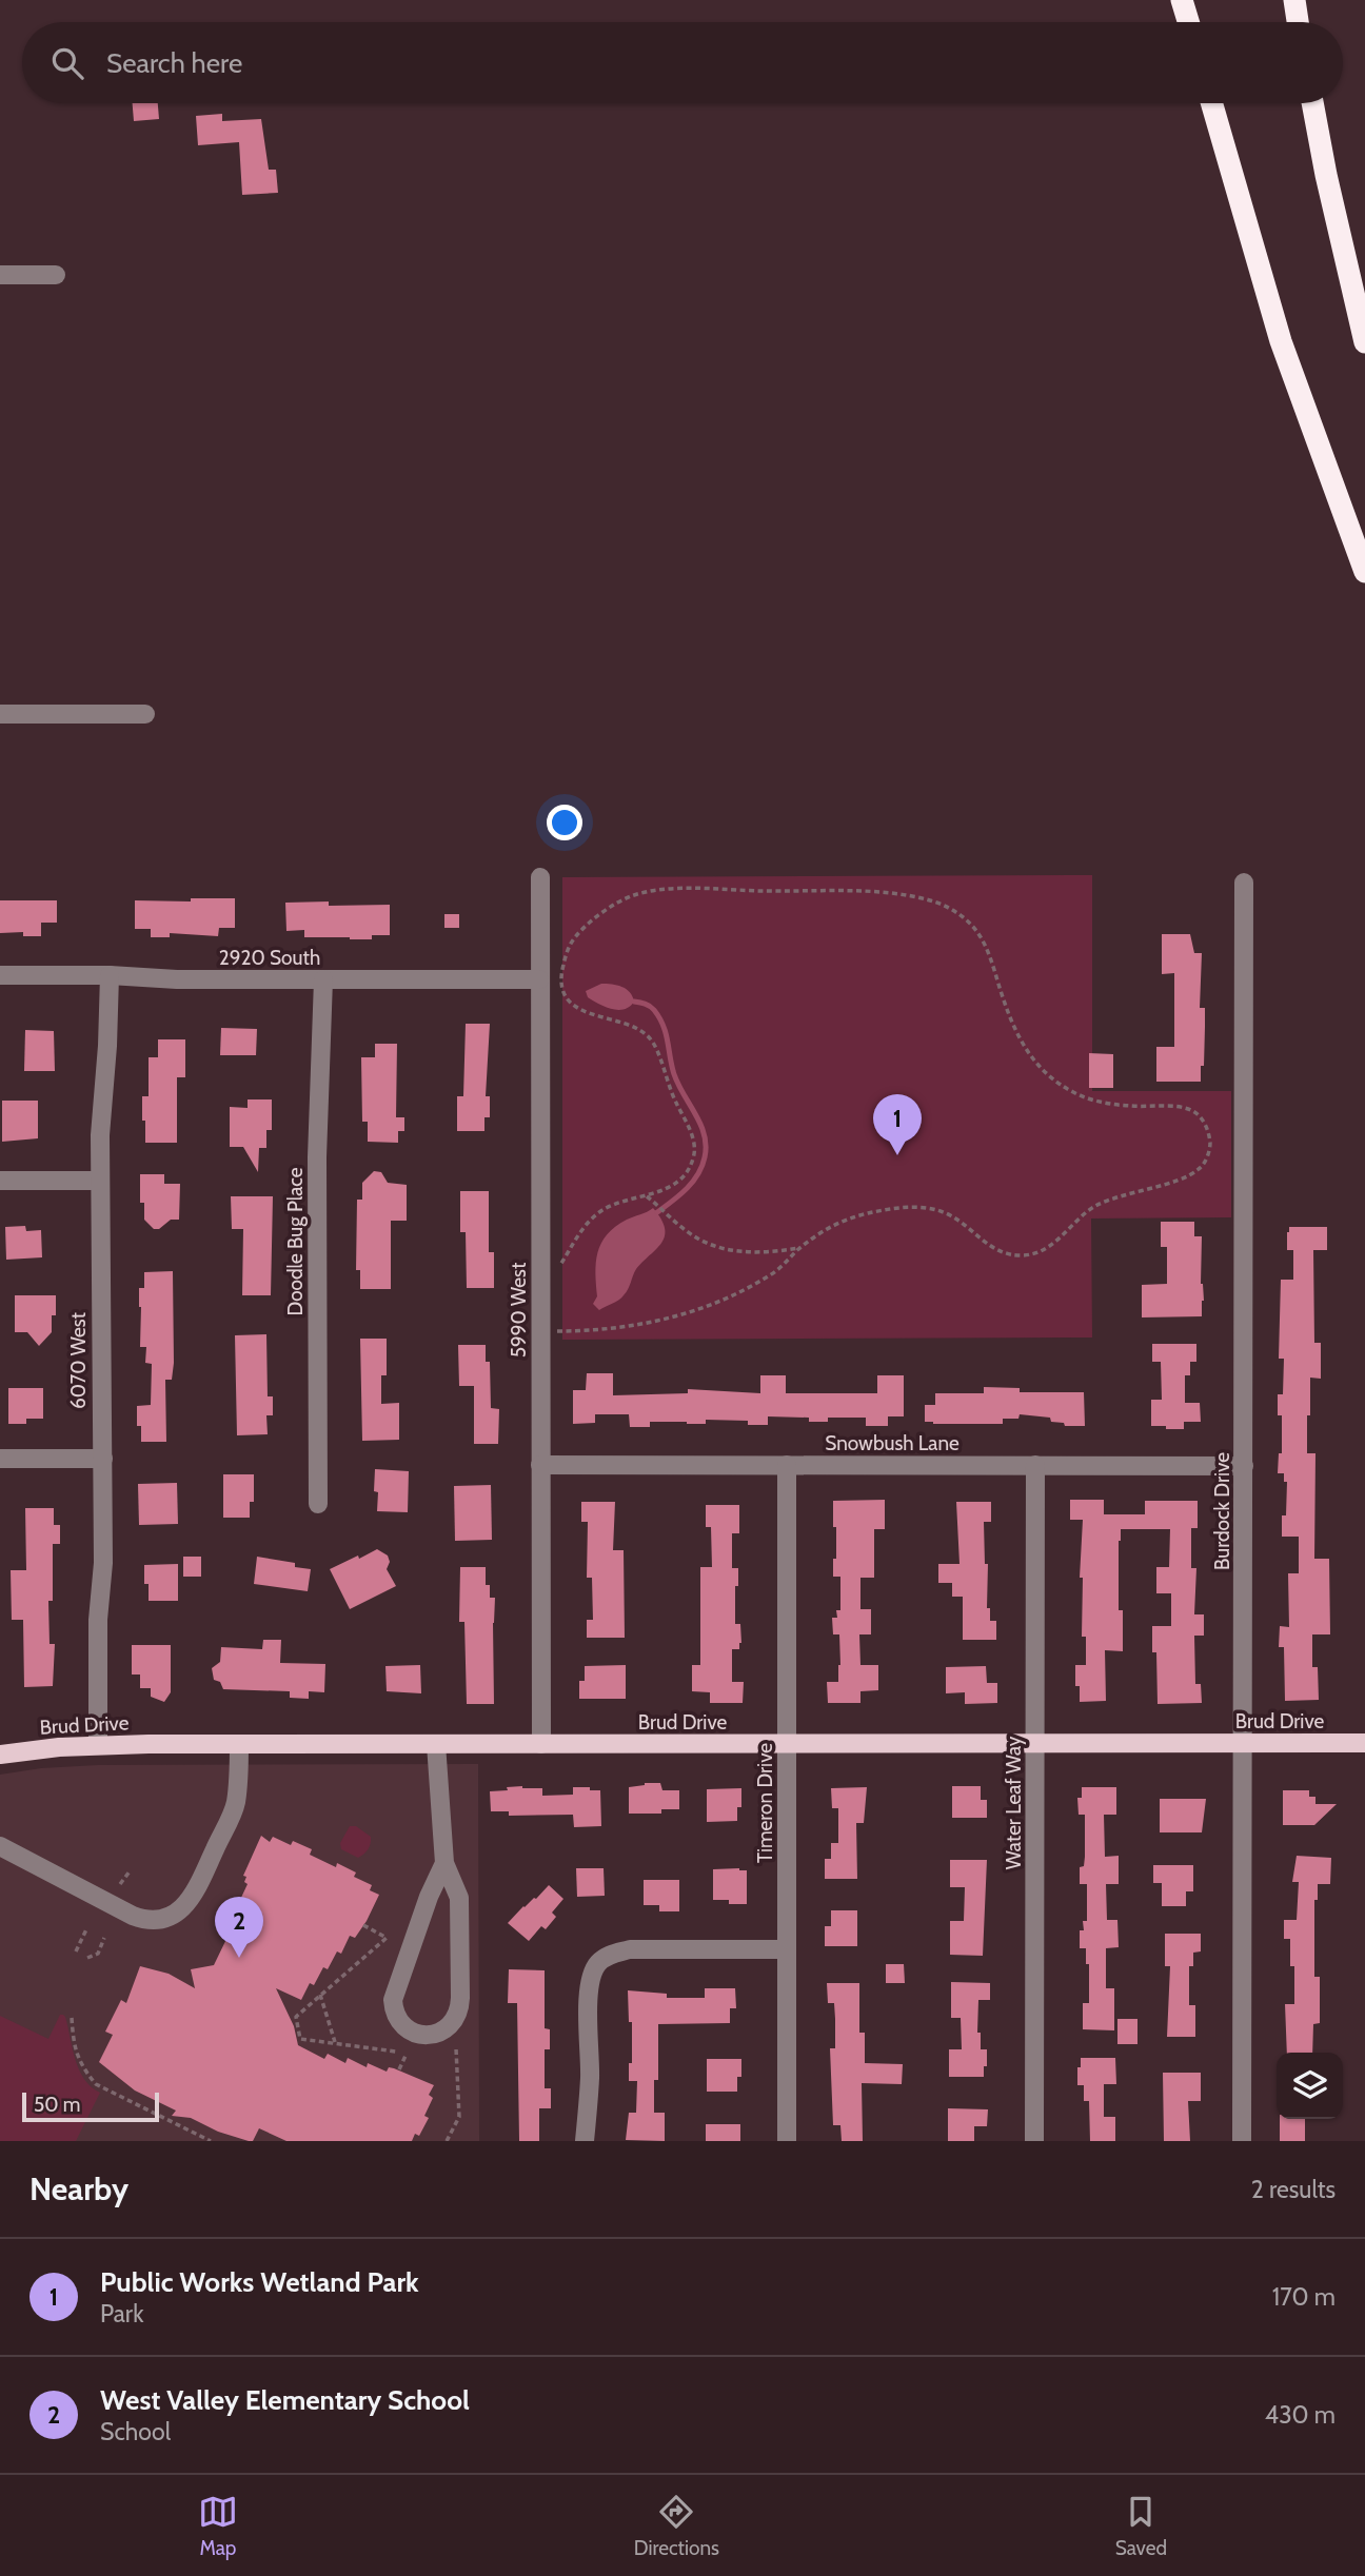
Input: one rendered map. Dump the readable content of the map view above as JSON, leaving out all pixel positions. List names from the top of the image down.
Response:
{
  "streets": {
    "main road": ["Brud Drive"],
    "street": [
      "2920 South",
      "Doodle Bug Place",
      "5990 West",
      "6070 West",
      "Snowbush Lane",
      "Burdock Drive",
      "Timeron Drive",
      "Water Leaf Way"
    ]
  },
  "crossings": [
    ["2920 South", "Doodle Bug Place"],
    ["2920 South", "5990 West"],
    ["2920 South", "6070 West"],
    ["5990 West", "Snowbush Lane"],
    ["5990 West", "Brud Drive"],
    ["6070 West", "Brud Drive"],
    ["Snowbush Lane", "Burdock Drive"],
    ["Snowbush Lane", "Timeron Drive"],
    ["Snowbush Lane", "Water Leaf Way"],
    ["Burdock Drive", "Brud Drive"],
    ["Brud Drive", "Timeron Drive"],
    ["Brud Drive", "Water Leaf Way"]
  ],
  "scale_bar": "50 m",
  "page": {
    "search": "Search here",
    "pins": ["1", "2"],
    "scale": "50 m",
    "heading": ["Nearby", "2 results"],
    "list": [
      {
        "mark": "1",
        "name": "Public Works Wetland Park",
        "note": "Park",
        "value": "170 m"
      },
      {
        "mark": "2",
        "name": "West Valley Elementary School",
        "note": "School",
        "value": "430 m"
      }
    ],
    "nav": ["Map", "Directions", "Saved"]
  }
}
